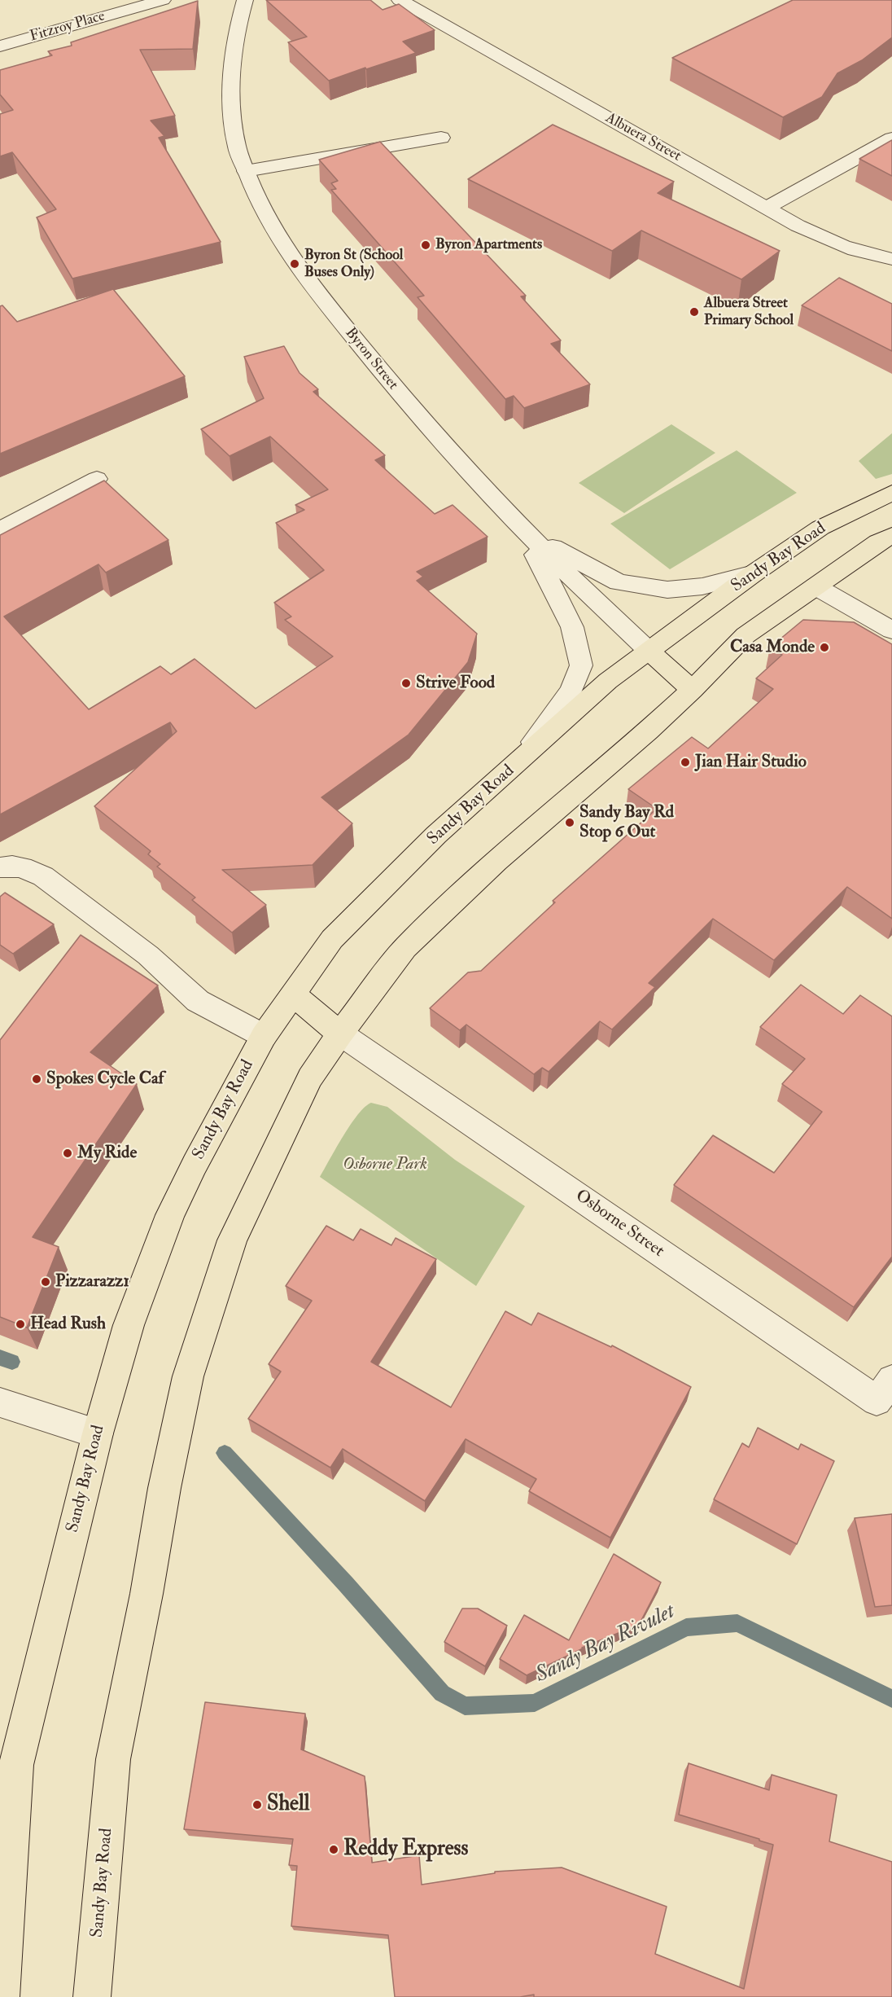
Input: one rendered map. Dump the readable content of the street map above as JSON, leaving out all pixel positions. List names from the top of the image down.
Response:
{
  "streets": {
    "main road": ["Sandy Bay Road"],
    "street": [
      "Fitzroy Place",
      "Albuera Street",
      "Byron Street",
      "Osborne Street"
    ]
  },
  "crossings": [
    ["Byron Street", "Sandy Bay Road"],
    ["Sandy Bay Road", "Osborne Street"]
  ],
  "water": ["Sandy Bay Rivulet"],
  "parks": ["Osborne Park"],
  "places": [
    "Byron Apartments",
    "Byron St (School Buses Only)",
    "Albuera Street Primary School",
    "Casa Monde",
    "Strive Food",
    "Jian Hair Studio",
    "Sandy Bay Rd Stop 6 Out",
    "Spokes Cycle Caf",
    "My Ride",
    "Pizzarazz1",
    "Head Rush",
    "Shell",
    "Reddy Express"
  ]
}
